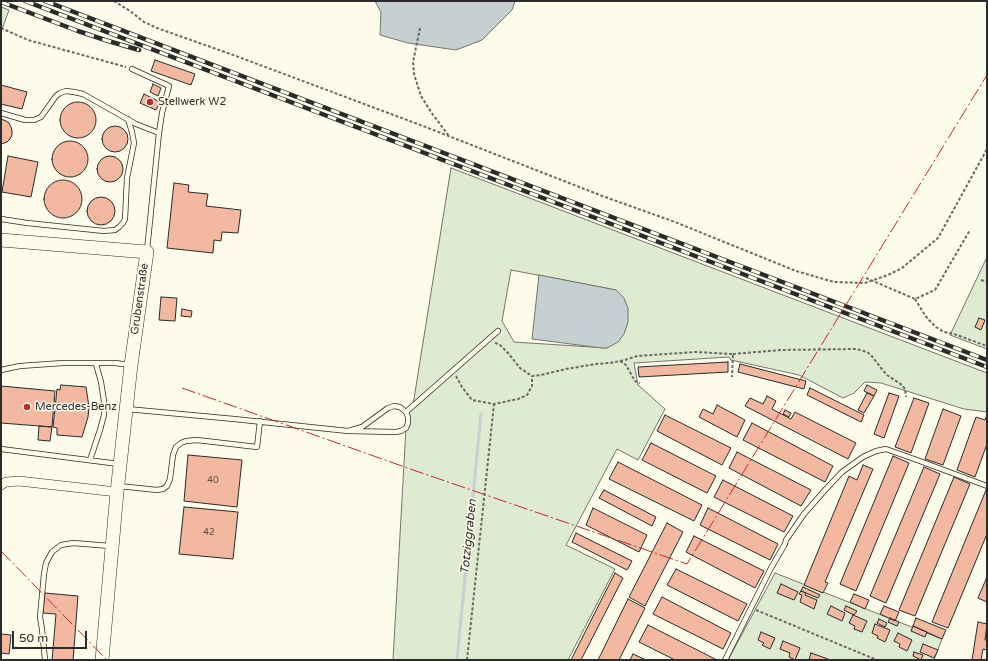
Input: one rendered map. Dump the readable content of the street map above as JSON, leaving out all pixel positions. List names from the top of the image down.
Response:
{
  "streets": {
    "street": ["Grubenstraße"]
  },
  "water": ["Totziggraben"],
  "places": ["Stellwerk W2", "Mercedes-Benz"],
  "house_numbers": ["40", "42"],
  "scale_bar": "50 m"
}
